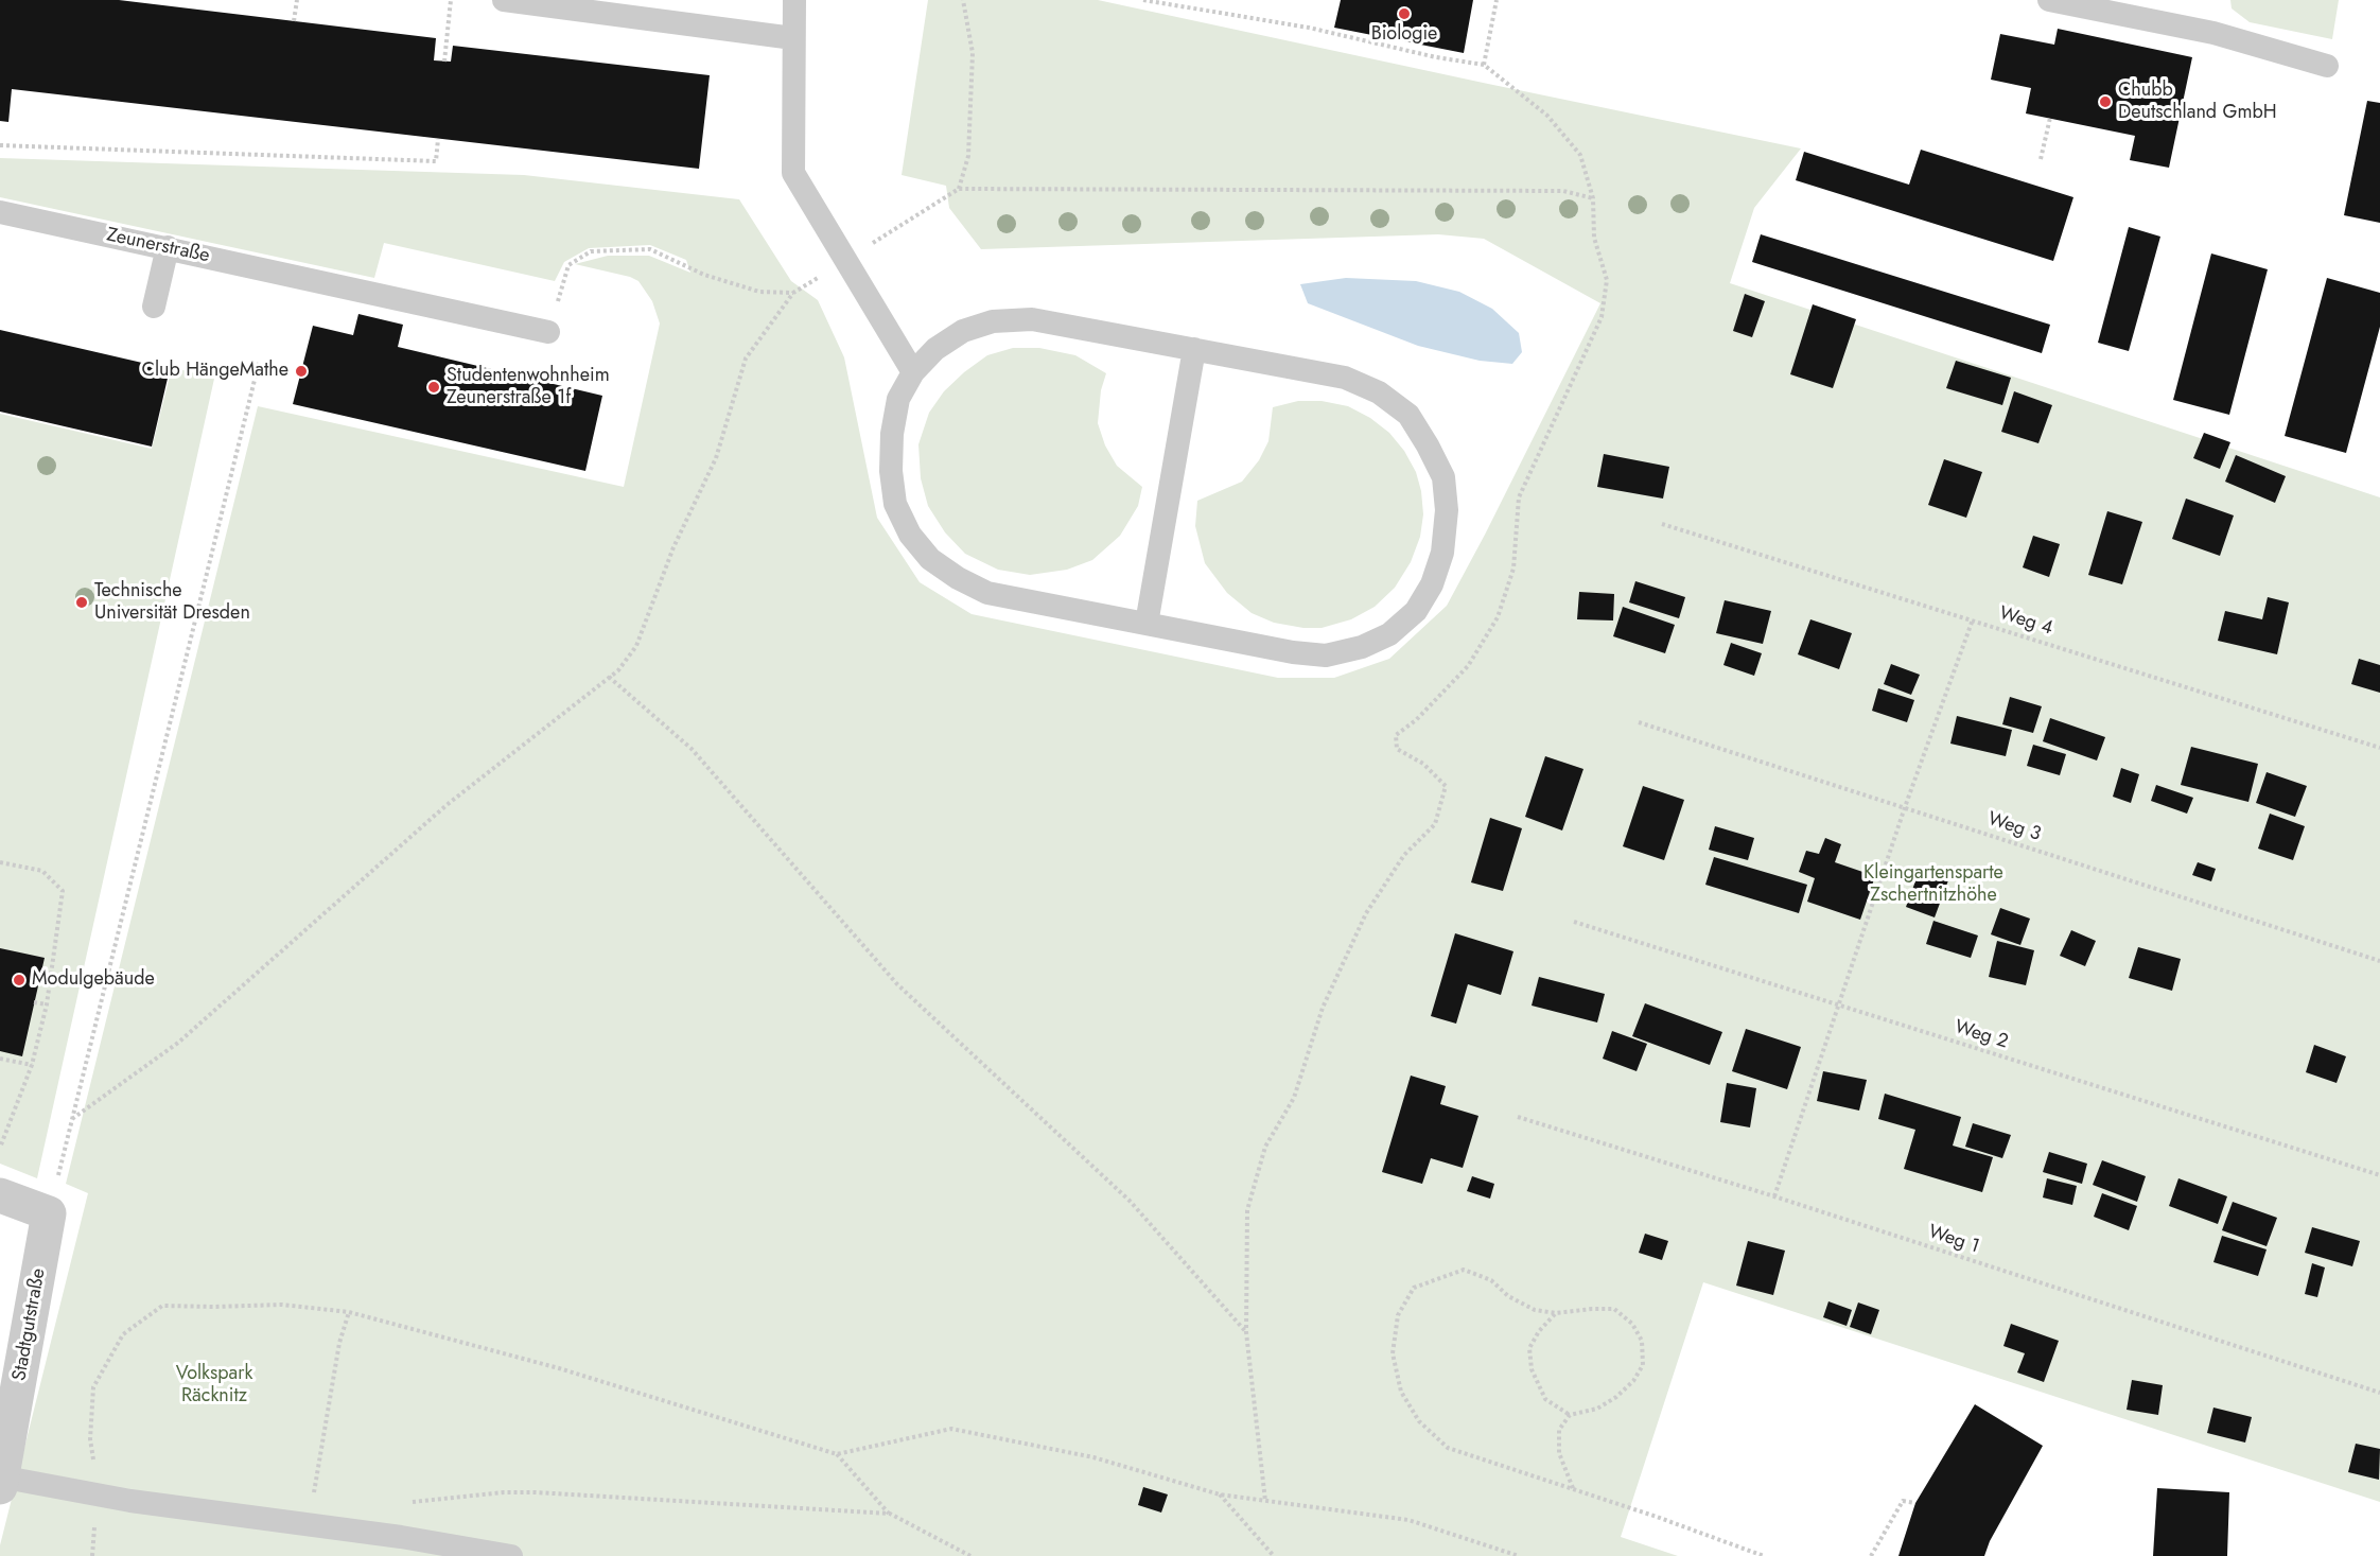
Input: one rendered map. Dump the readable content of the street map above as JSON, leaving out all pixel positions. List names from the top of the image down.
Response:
{
  "streets": {
    "street": ["Stadtgutstraße"],
    "lane": ["Zeunerstraße"],
    "path": [
      "Weg 4",
      "Weg 3",
      "Weg 2",
      "Weg 1"
    ]
  },
  "parks": ["Kleingartensparte Zschertnitzhöhe", "Volkspark Räcknitz"],
  "places": [
    "Biologie",
    "Chubb Deutschland GmbH",
    "Club HängeMathe",
    "Studentenwohnheim Zeunerstraße 1f",
    "Technische Universität Dresden",
    "Modulgebäude"
  ]
}
